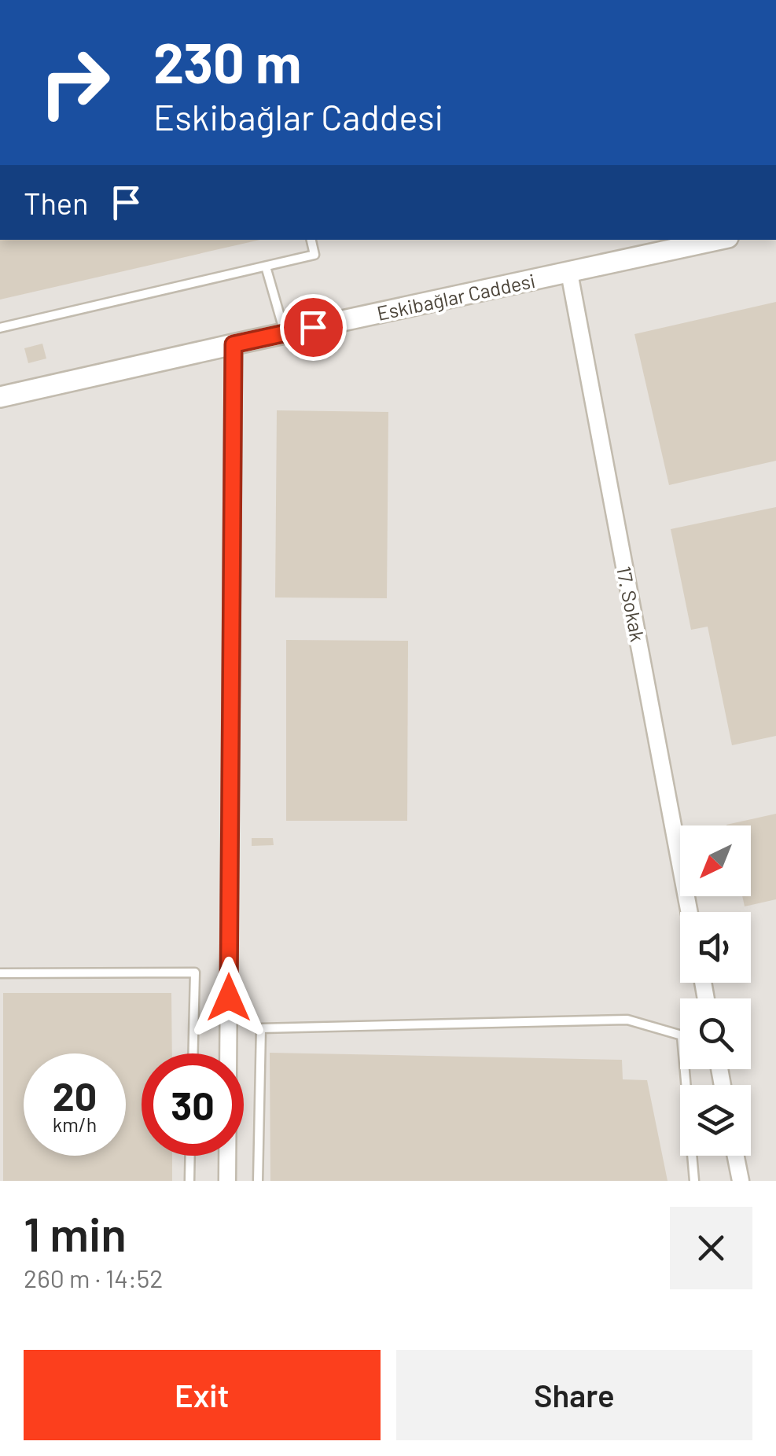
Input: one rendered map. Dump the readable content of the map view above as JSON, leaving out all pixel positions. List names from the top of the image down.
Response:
{
  "streets": {
    "street": ["Eskibağlar Caddesi", "17. Sokak"]
  },
  "crossings": [
    ["Eskibağlar Caddesi", "17. Sokak"]
  ],
  "north": "bottom left",
  "page": {
    "turn": ["230 m", "Eskibağlar Caddesi"],
    "then": "Then",
    "speed": "20 km/h",
    "limit": "30",
    "heading": ["1 min", "260 m · 14:52"],
    "buttons": ["Exit", "Share"]
  }
}
